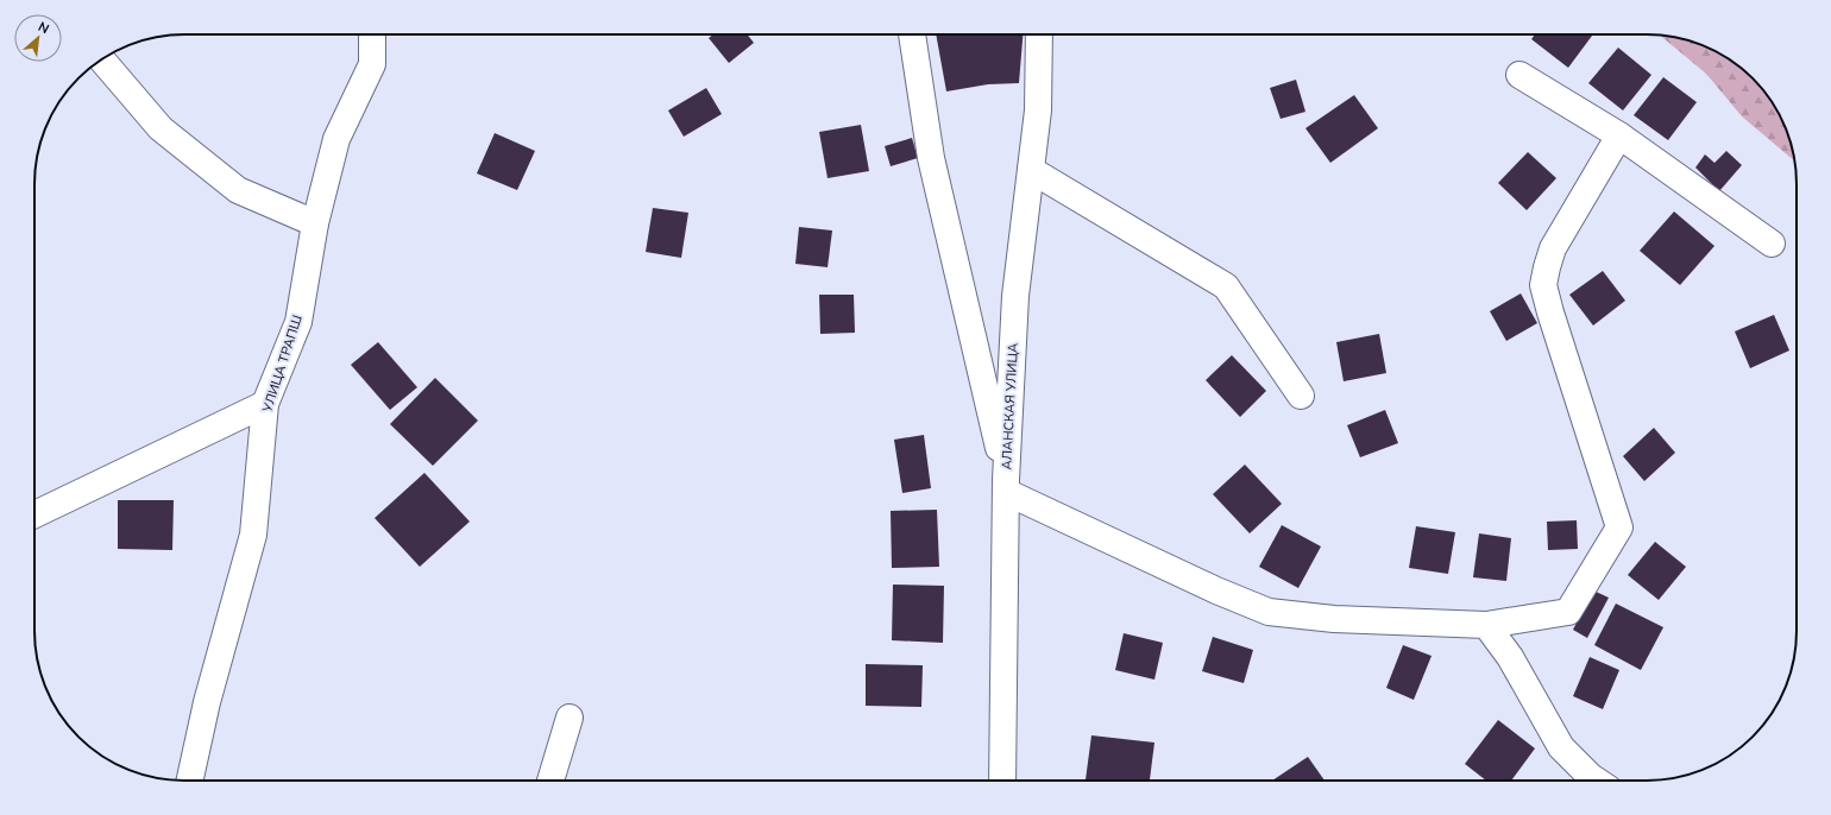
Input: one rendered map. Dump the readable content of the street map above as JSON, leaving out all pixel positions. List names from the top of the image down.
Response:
{
  "streets": {
    "street": ["УЛИЦА ТРАПШ", "АЛАНСКАЯ УЛИЦА"]
  },
  "north": "top right"
}
